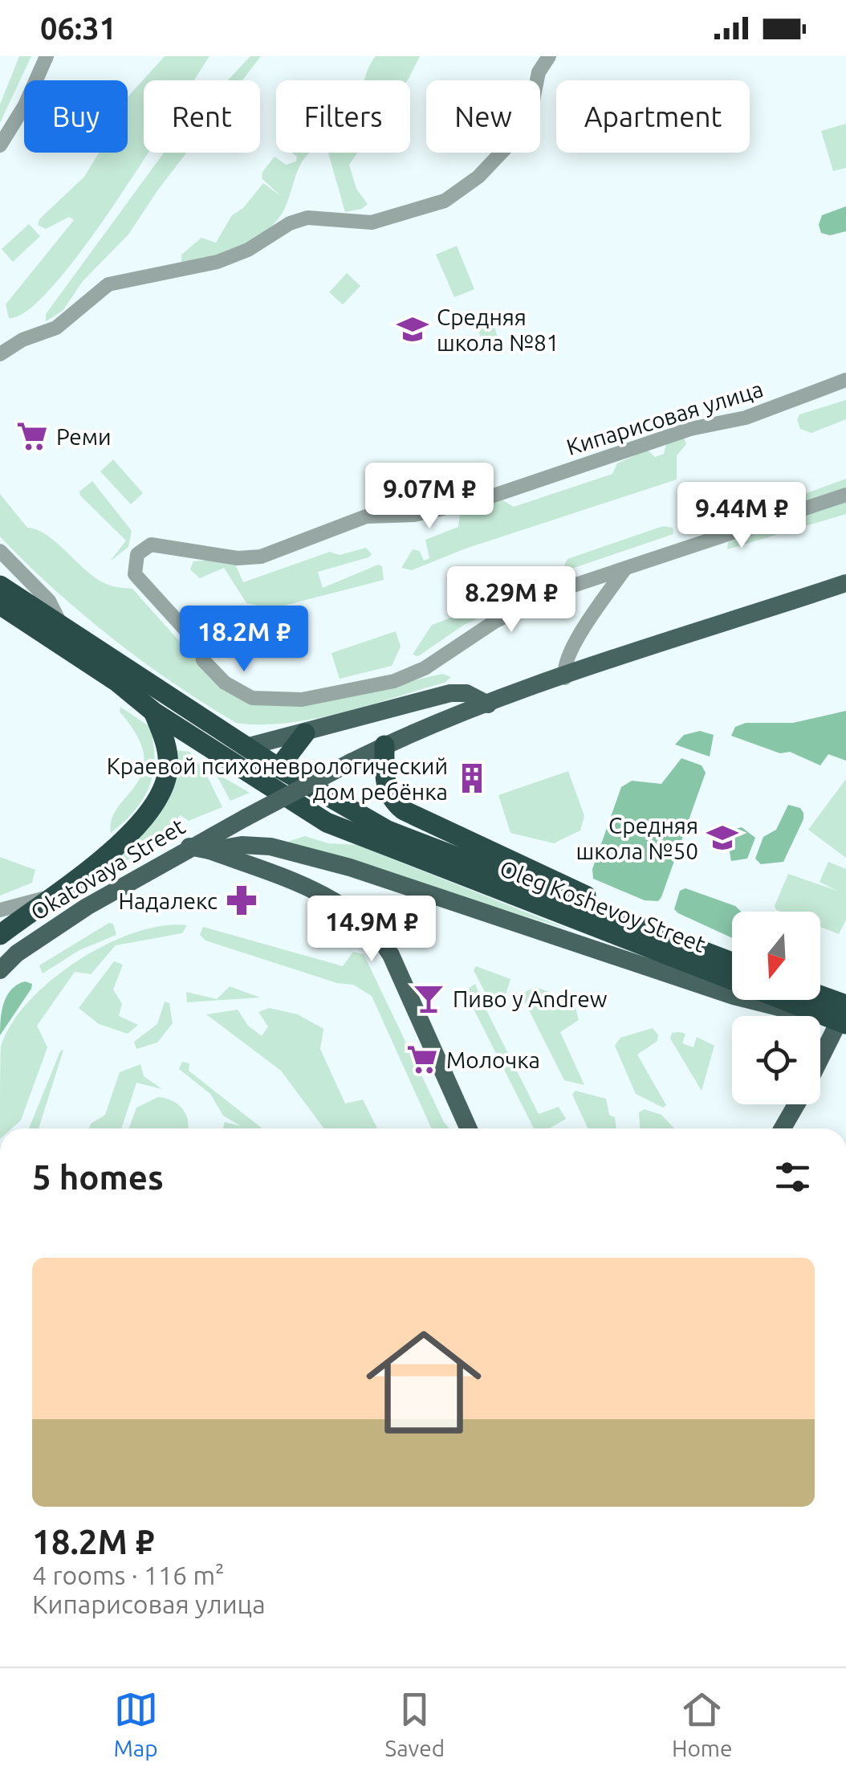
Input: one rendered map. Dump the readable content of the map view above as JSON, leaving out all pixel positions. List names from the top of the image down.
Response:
{
  "streets": {
    "highway": ["Oleg Koshevoy Street"],
    "main road": ["Okatovaya Street"],
    "street": ["Кипарисовая улица"]
  },
  "places": {
    "school or university": ["Средняя школа №81", "Средняя школа №50"],
    "supermarket": ["Реми", "Молочка"],
    "building": ["Краевой психоневрологический дом ребёнка"],
    "pharmacy": ["Надалекс"],
    "bar": ["Пиво у Andrew"]
  },
  "north": "bottom",
  "page": {
    "status": "06:31",
    "chip": [
      "Buy",
      "Rent",
      "Filters",
      "New",
      "Apartment"
    ],
    "price": [
      "9.07M ₽",
      "9.44M ₽",
      "8.29M ₽",
      "18.2M ₽",
      "14.9M ₽"
    ],
    "heading": "5 homes",
    "list": [
      {
        "name": "18.2M ₽",
        "note": "4 rooms · 116 m² · Кипарисовая улица"
      }
    ],
    "tabs": ["Map", "Saved", "Home"]
  }
}
